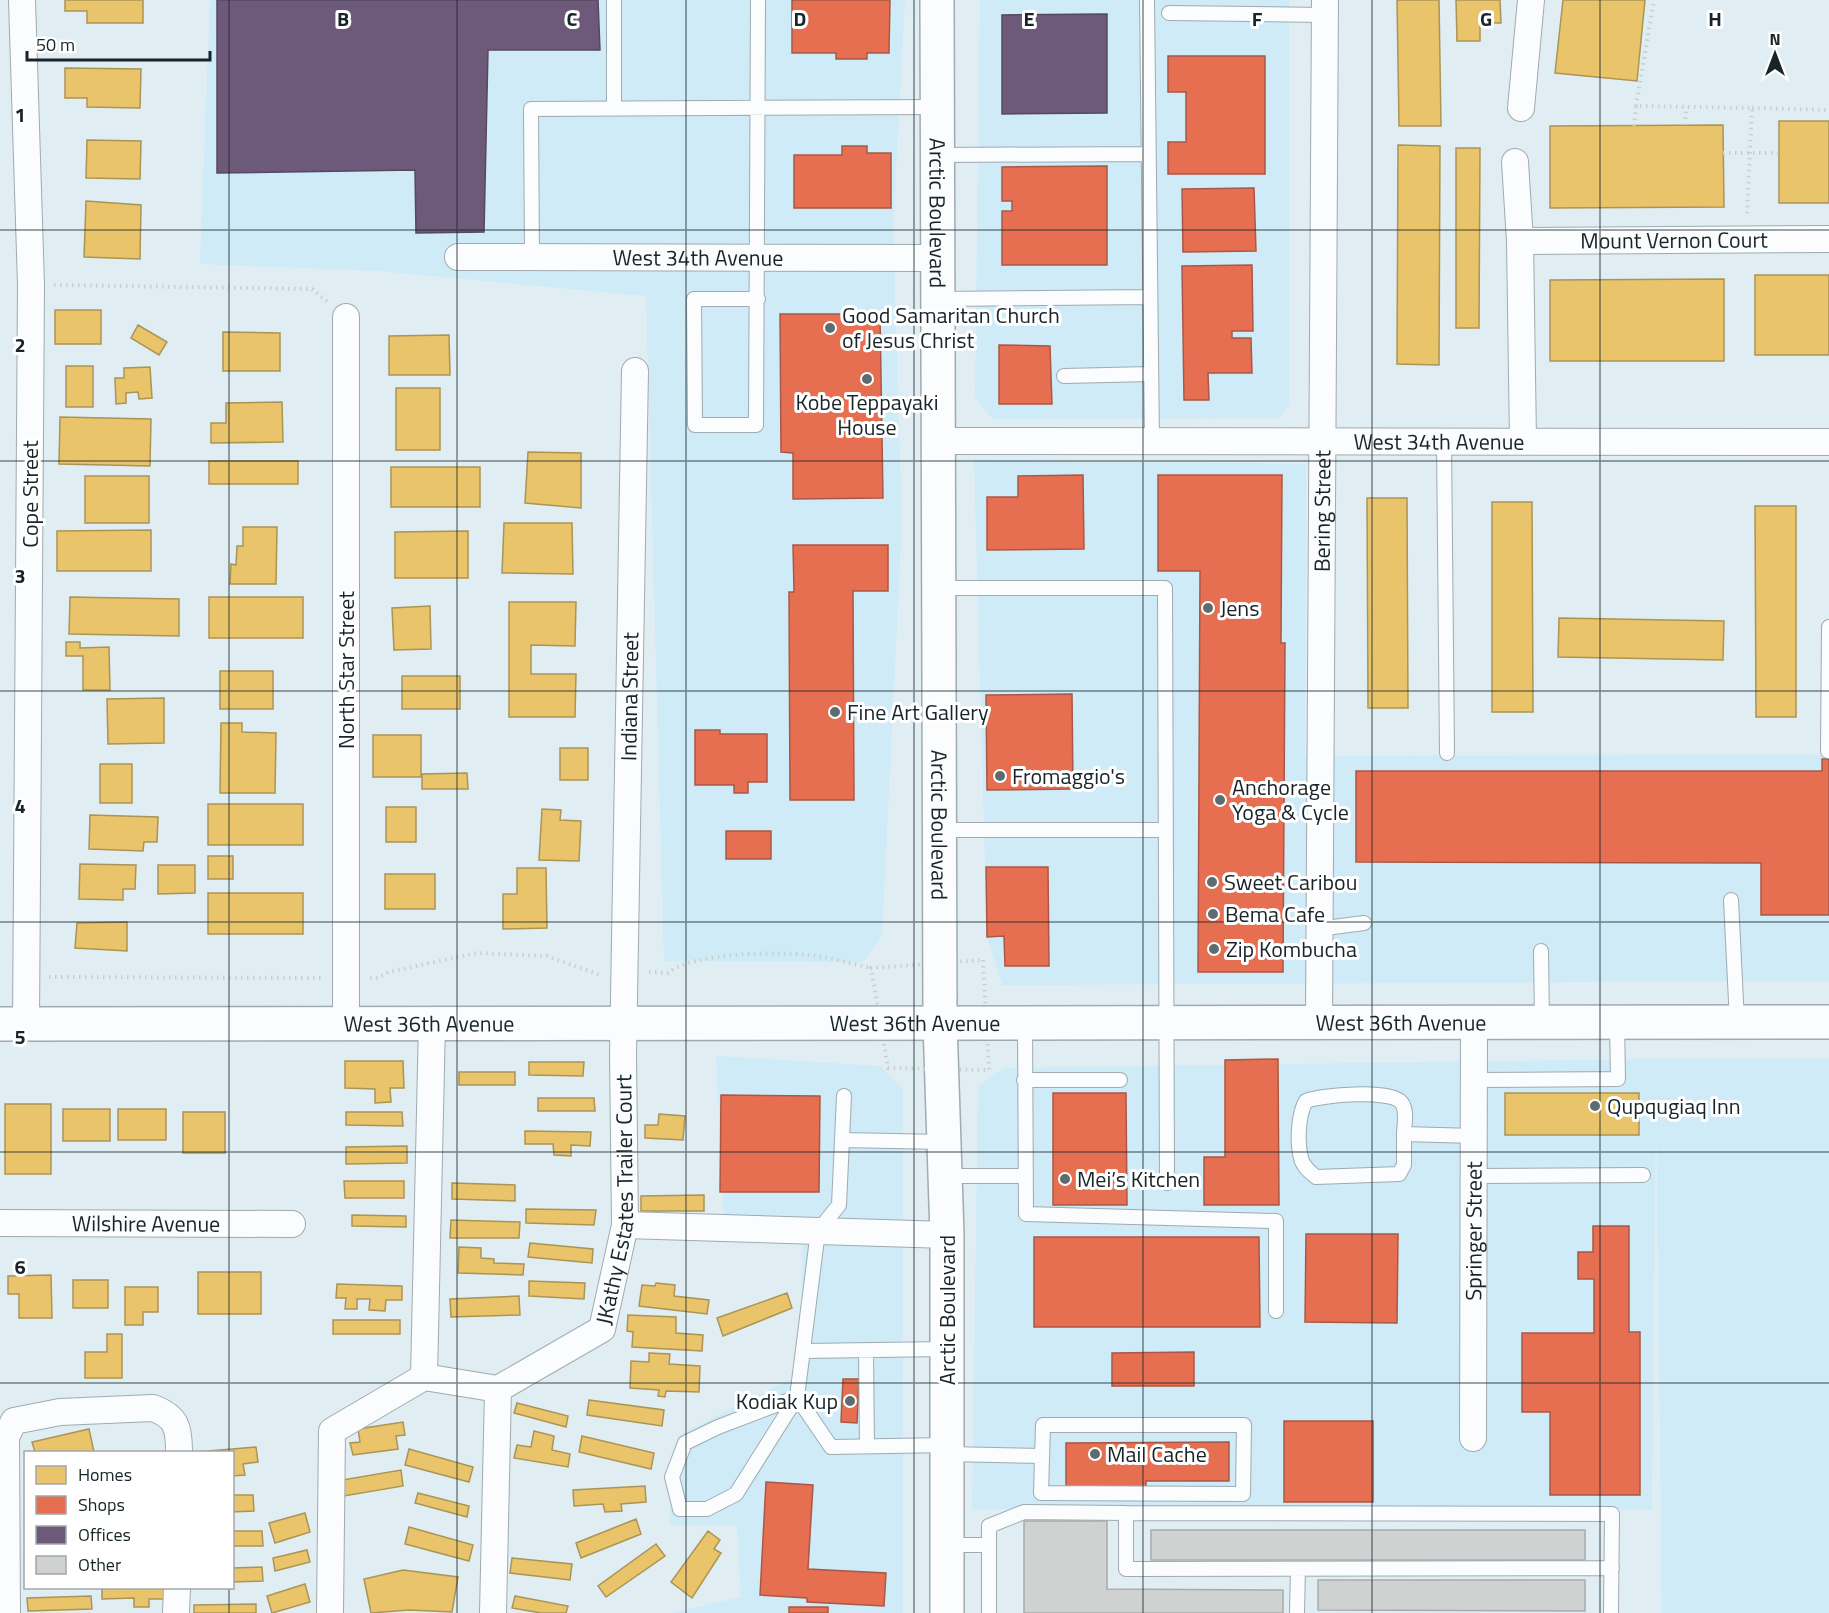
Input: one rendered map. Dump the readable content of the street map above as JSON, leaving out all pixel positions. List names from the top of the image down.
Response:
{
  "streets": {
    "main road": ["Arctic Boulevard", "West 36th Avenue"],
    "street": [
      "Mount Vernon Court",
      "West 34th Avenue",
      "Cope Street",
      "Bering Street",
      "North Star Street",
      "Indiana Street",
      "JKathy Estates Trailer Court",
      "Wilshire Avenue",
      "Springer Street"
    ]
  },
  "crossings": [
    ["Arctic Boulevard", "West 34th Avenue"],
    ["Arctic Boulevard", "West 36th Avenue"],
    ["West 34th Avenue", "Bering Street"],
    ["Cope Street", "West 36th Avenue"],
    ["Bering Street", "West 36th Avenue"],
    ["North Star Street", "West 36th Avenue"],
    ["Indiana Street", "West 36th Avenue"],
    ["Indiana Street", "JKathy Estates Trailer Court"],
    ["West 36th Avenue", "JKathy Estates Trailer Court"],
    ["West 36th Avenue", "Springer Street"]
  ],
  "places": [
    "Good Samaritan Church of Jesus Christ",
    "Kobe Teppayaki House",
    "Jens",
    "Fine Art Gallery",
    "Fromaggio's",
    "Anchorage Yoga & Cycle",
    "Sweet Caribou",
    "Bema Cafe",
    "Zip Kombucha",
    "Qupqugiaq Inn",
    "Mei’s Kitchen",
    "Kodiak Kup",
    "Mail Cache"
  ],
  "legend": [
    "Homes",
    "Shops",
    "Offices",
    "Other"
  ],
  "scale_bar": "50 m",
  "north": "top",
  "grid": {
    "columns": [
      "B",
      "C",
      "D",
      "E",
      "F",
      "G",
      "H"
    ],
    "rows": [
      "1",
      "2",
      "3",
      "4",
      "5",
      "6"
    ]
  }
}
